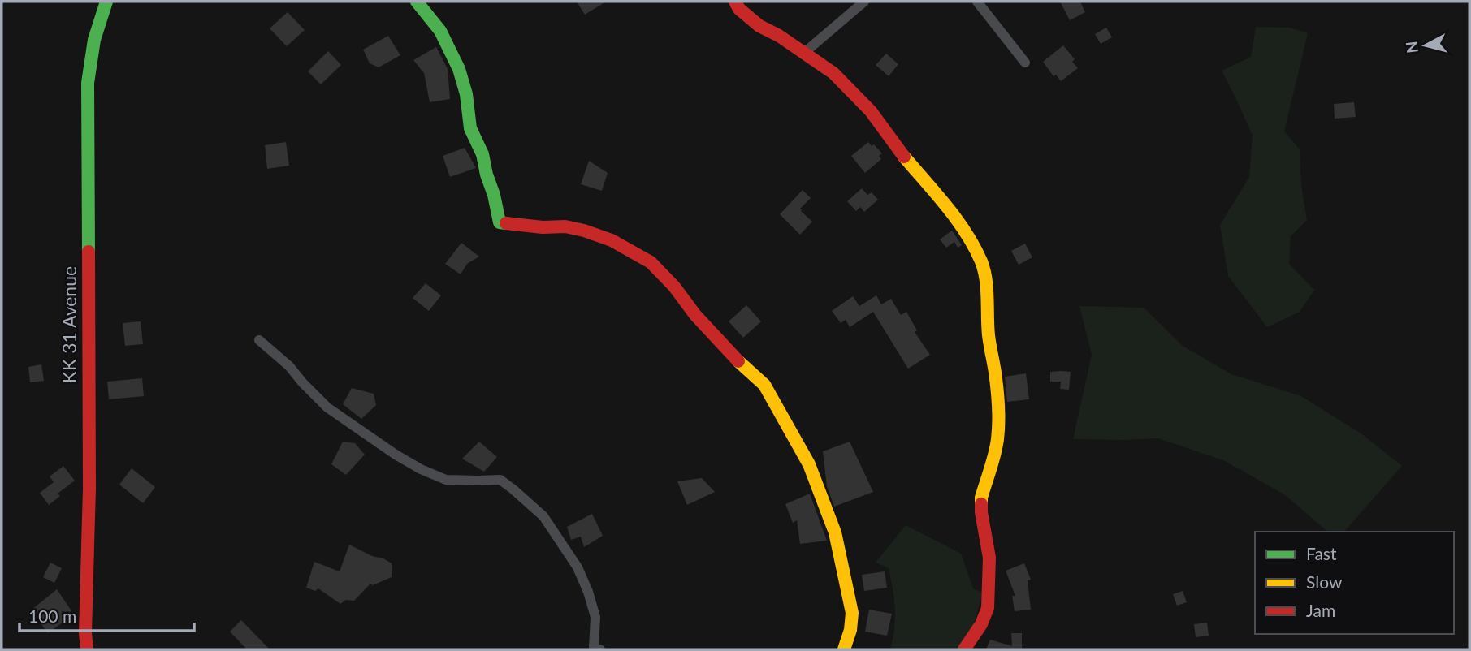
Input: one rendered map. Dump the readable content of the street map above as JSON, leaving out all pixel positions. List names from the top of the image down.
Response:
{
  "streets": {
    "street": ["KK 31 Avenue"]
  },
  "legend": ["Fast", "Slow", "Jam"],
  "scale_bar": "100 m",
  "north": "left"
}
